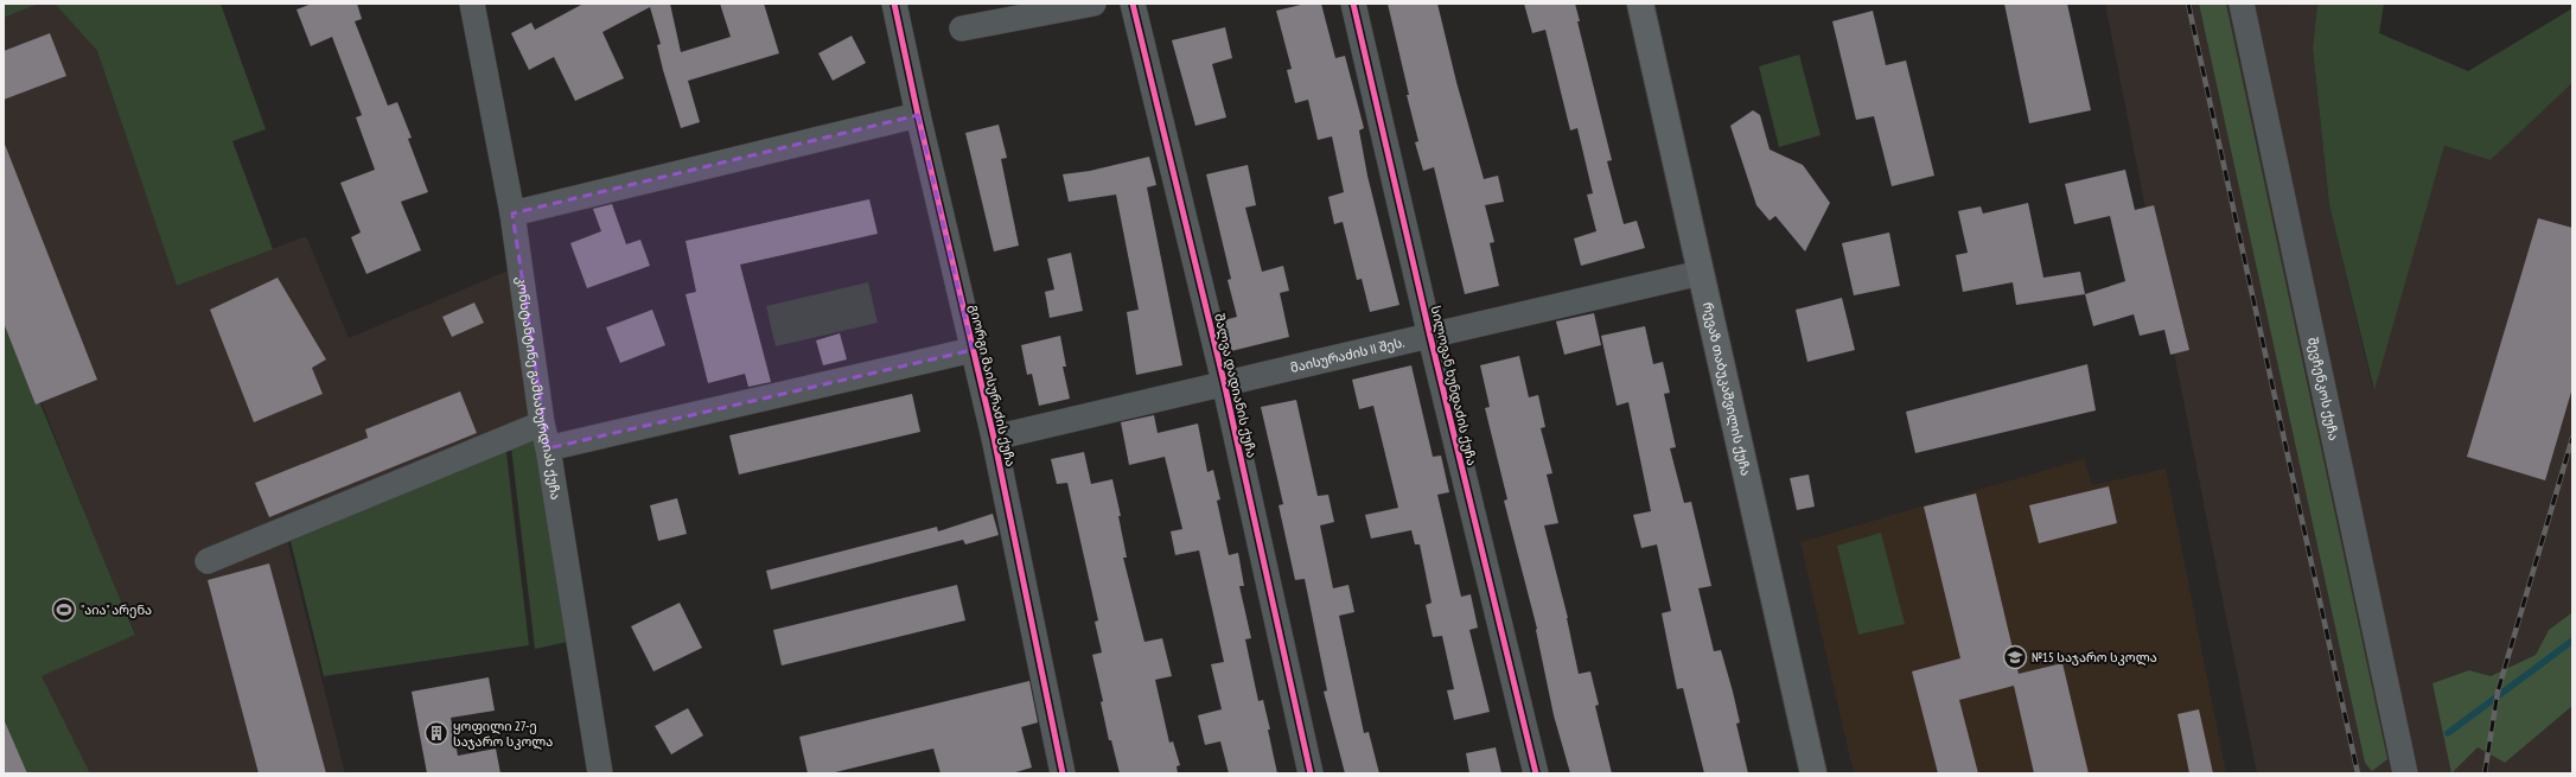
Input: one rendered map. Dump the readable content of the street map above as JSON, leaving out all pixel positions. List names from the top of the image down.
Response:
{
  "streets": {
    "main road": ["რევაზ თაბუკაშვილის ქუჩა"],
    "street": [
      "მაისურაძის II შეს.",
      "გიორგი მაისურაძის ქუჩა",
      "შალვა დადიანის ქუჩა",
      "სილოვან ხუნდაძის ქუჩა",
      "კონსტანტინე გამსახურდიას ქუჩა",
      "შევჩენკოს ქუჩა"
    ]
  },
  "crossings": [
    ["მაისურაძის II შეს.", "გიორგი მაისურაძის ქუჩა"],
    ["მაისურაძის II შეს.", "შალვა დადიანის ქუჩა"],
    ["მაისურაძის II შეს.", "სილოვან ხუნდაძის ქუჩა"],
    ["მაისურაძის II შეს.", "რევაზ თაბუკაშვილის ქუჩა"]
  ],
  "places": {
    "sports": ["\"აია\" არენა"],
    "school or university": ["№15 საჯარო სკოლა"],
    "building": ["ყოფილი 27-ე საჯარო სკოლა"]
  }
}
